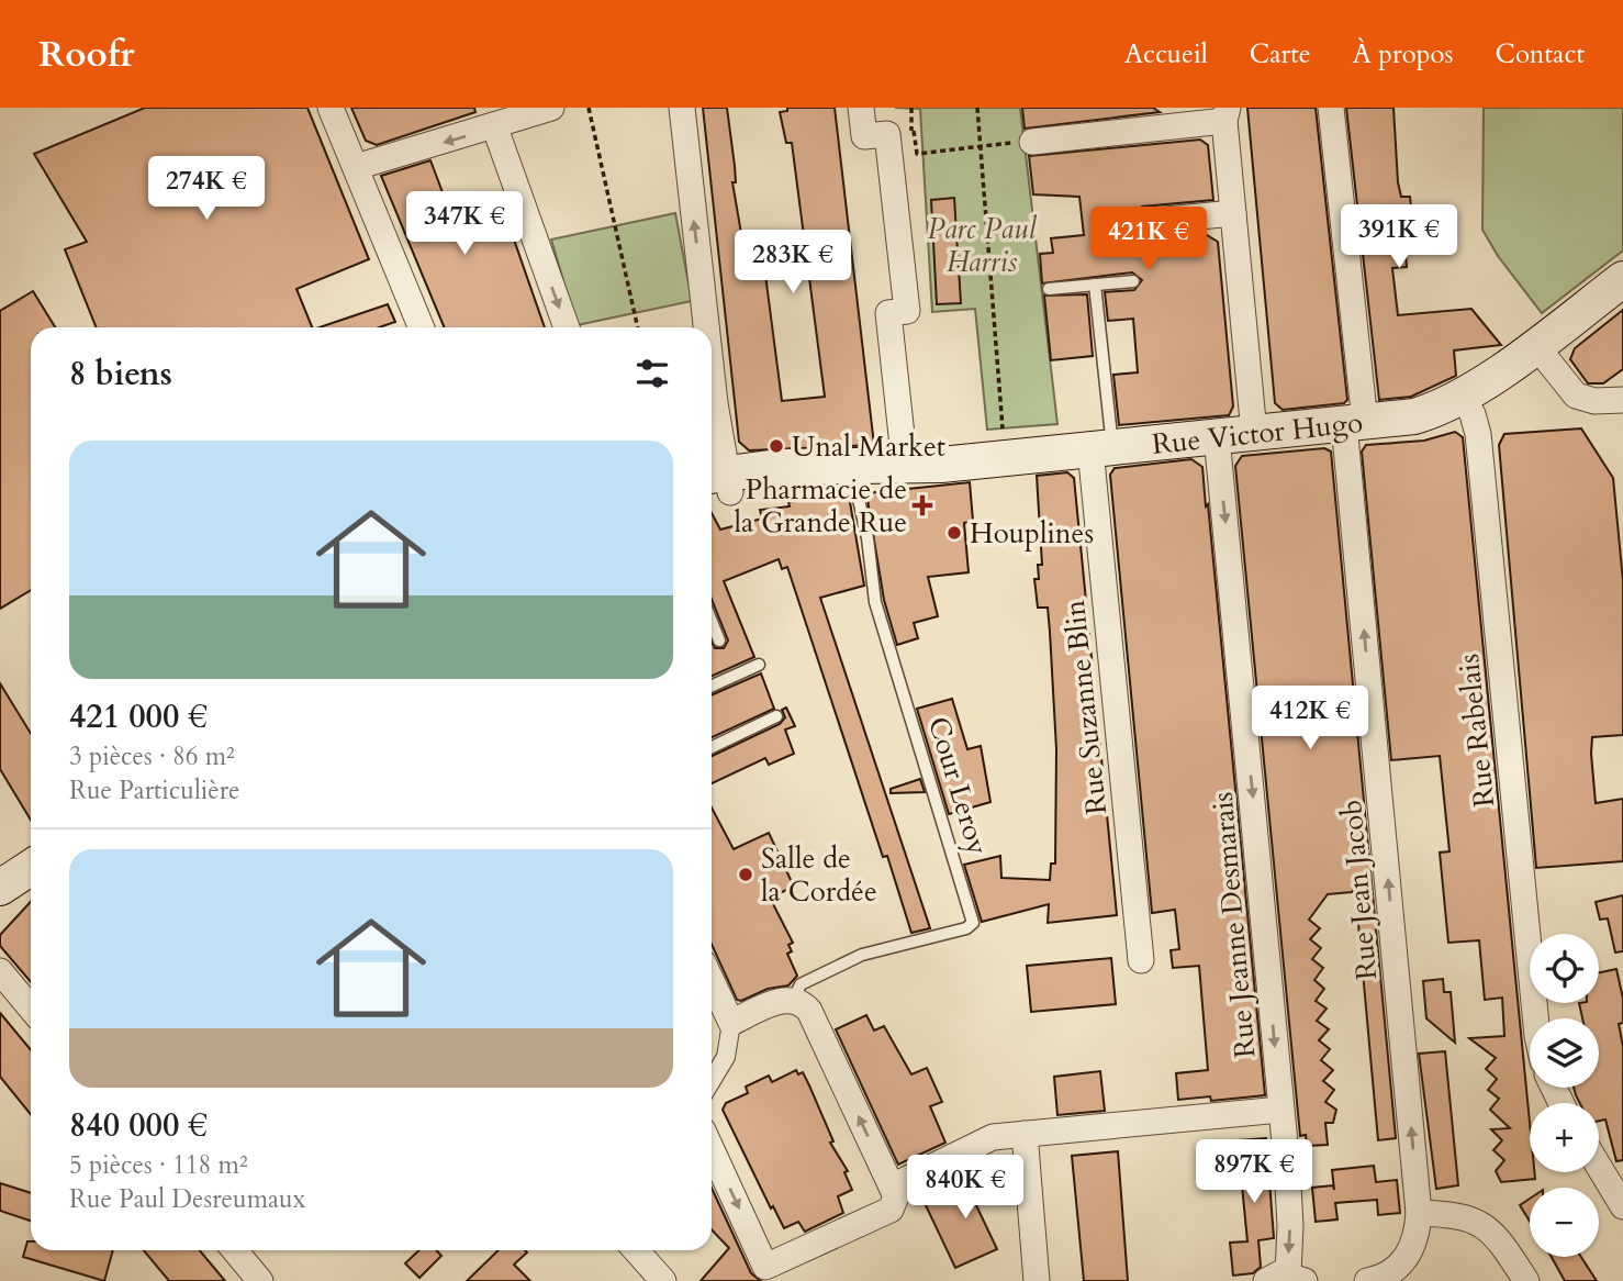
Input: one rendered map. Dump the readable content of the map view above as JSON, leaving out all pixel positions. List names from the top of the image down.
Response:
{
  "streets": {
    "main road": ["Rue Victor Hugo"],
    "street": [
      "Rue Suzanne Blin",
      "Rue Rabelais",
      "Rue Jean Jacob",
      "Rue Jeanne Desmarais"
    ],
    "lane": ["Cour Leroy"]
  },
  "crossings": [
    ["Rue Victor Hugo", "Rue Suzanne Blin"],
    ["Rue Victor Hugo", "Rue Rabelais"],
    ["Rue Victor Hugo", "Cour Leroy"],
    ["Rue Victor Hugo", "Rue Jean Jacob"],
    ["Rue Victor Hugo", "Rue Jeanne Desmarais"]
  ],
  "one_way": ["Rue Jean Jacob", "Rue Jeanne Desmarais"],
  "parks": ["Parc Paul Harris"],
  "places": {
    "other": ["Unal Market", "Houplines", "Salle de la Cordée"],
    "health": ["Pharmacie de la Grande Rue"]
  },
  "page": {
    "header": "Roofr",
    "nav": [
      "Accueil",
      "Carte",
      "À propos",
      "Contact"
    ],
    "price": [
      "274K €",
      "347K €",
      "391K €",
      "421K €",
      "283K €",
      "412K €",
      "897K €",
      "840K €"
    ],
    "heading": "8 biens",
    "list": [
      {
        "name": "421 000 €",
        "note": "3 pièces · 86 m² · Rue Particulière"
      },
      {
        "name": "840 000 €",
        "note": "5 pièces · 118 m² · Rue Paul Desreumaux"
      }
    ],
    "map_buttons": ["+", "−"]
  }
}
